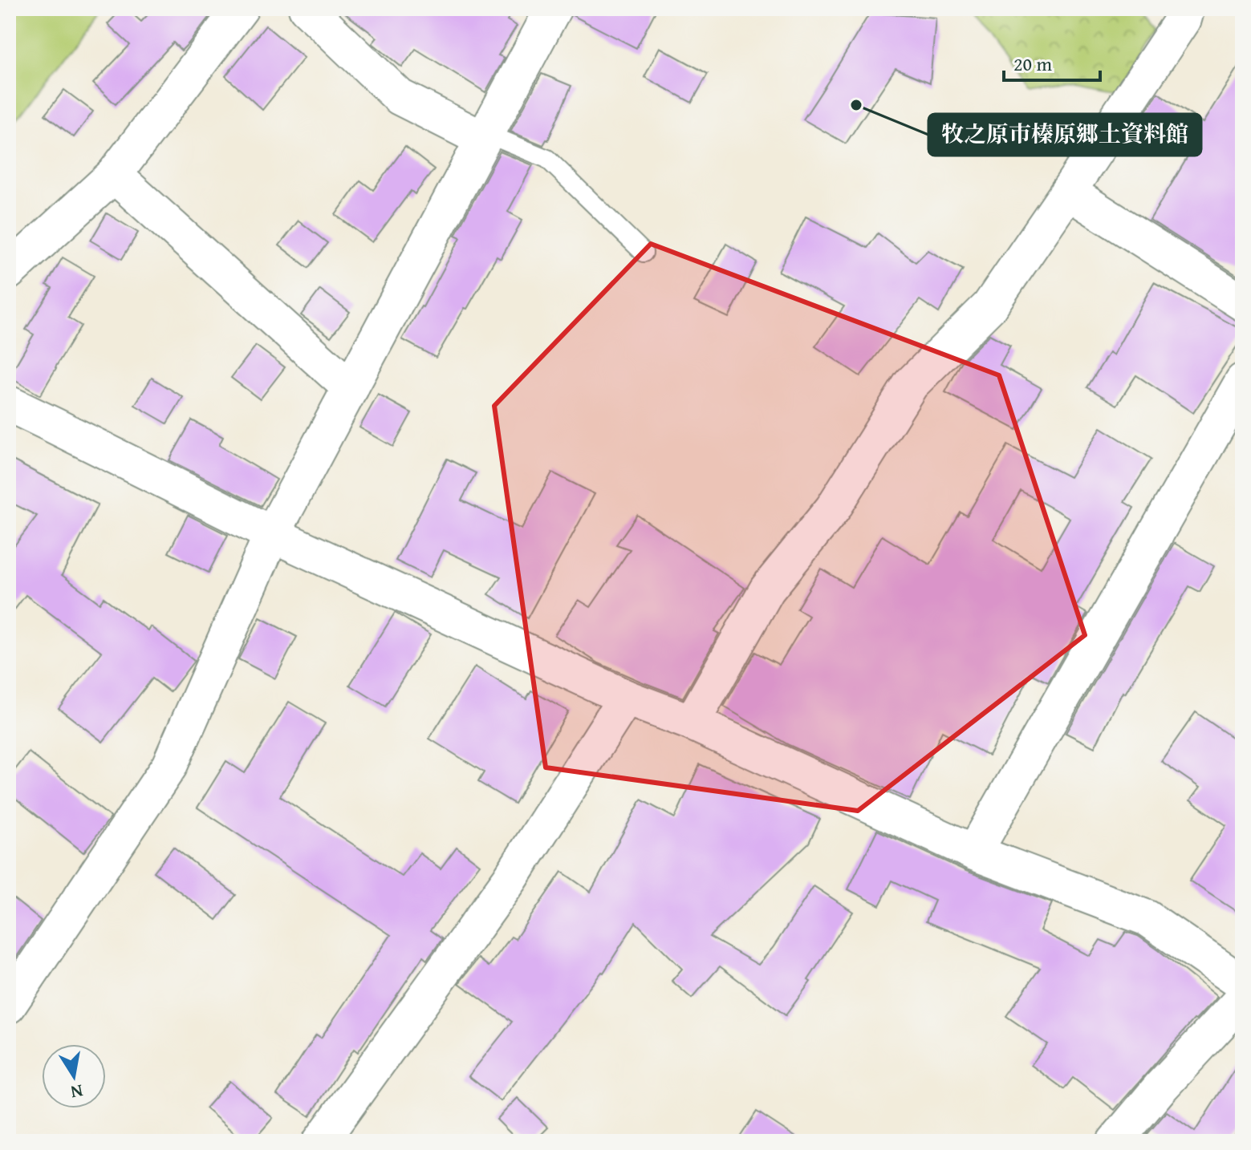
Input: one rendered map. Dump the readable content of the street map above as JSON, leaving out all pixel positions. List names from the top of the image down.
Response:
{
  "places": ["牧之原市榛原郷土資料館"],
  "scale_bar": "20 m",
  "north": "bottom"
}
